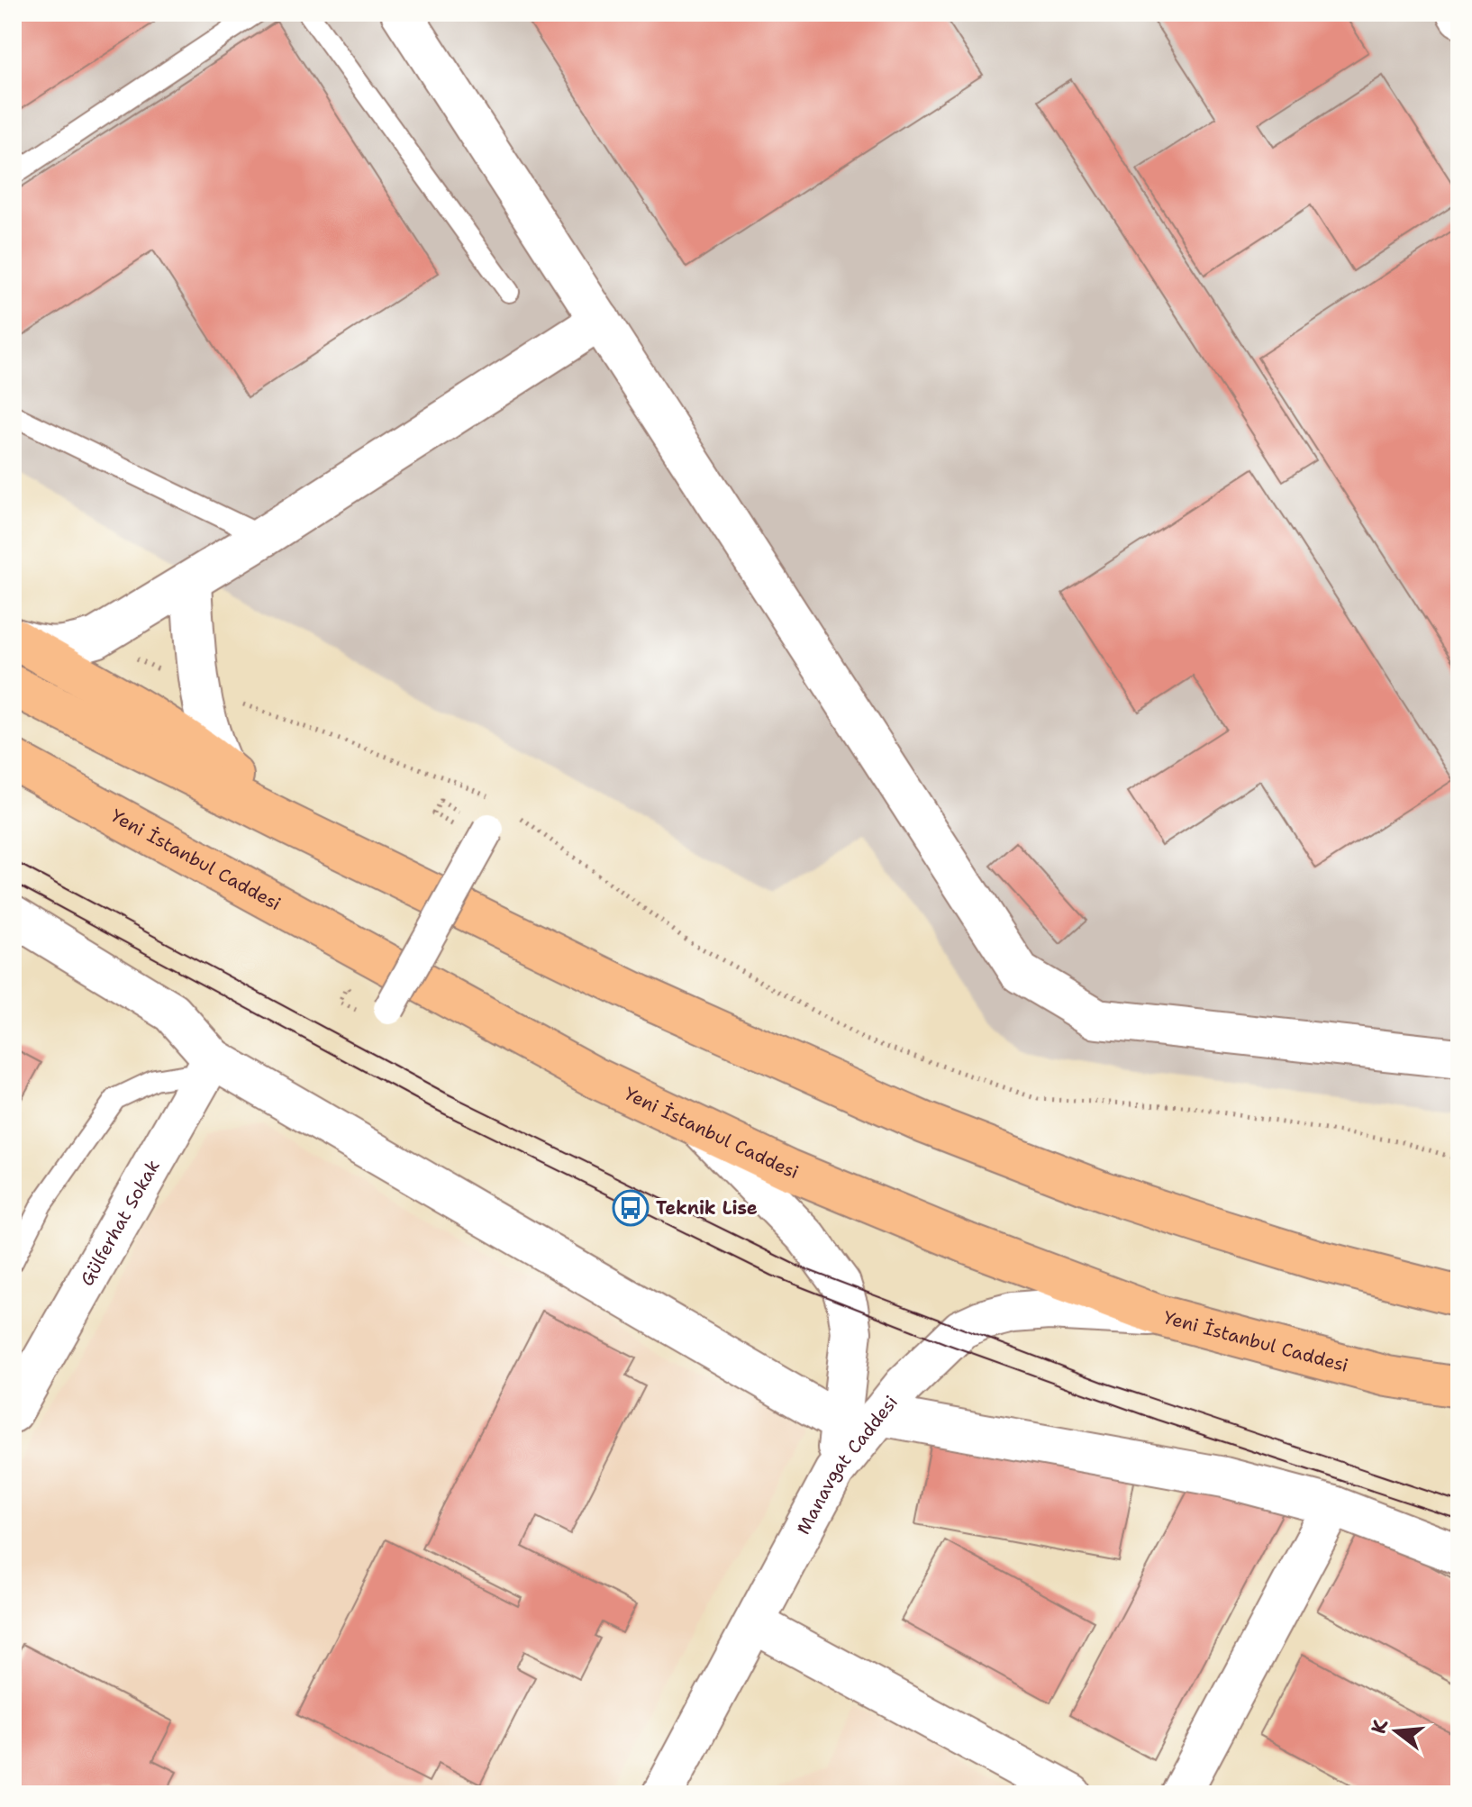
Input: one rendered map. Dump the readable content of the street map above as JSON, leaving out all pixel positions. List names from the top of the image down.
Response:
{
  "streets": {
    "highway": ["Yeni İstanbul Caddesi"],
    "street": ["Gülferhat Sokak", "Manavgat Caddesi"]
  },
  "crossings": [
    ["Yeni İstanbul Caddesi", "Manavgat Caddesi"]
  ],
  "places": {
    "bus stop": ["Teknik Lise"]
  },
  "north": "left"
}
